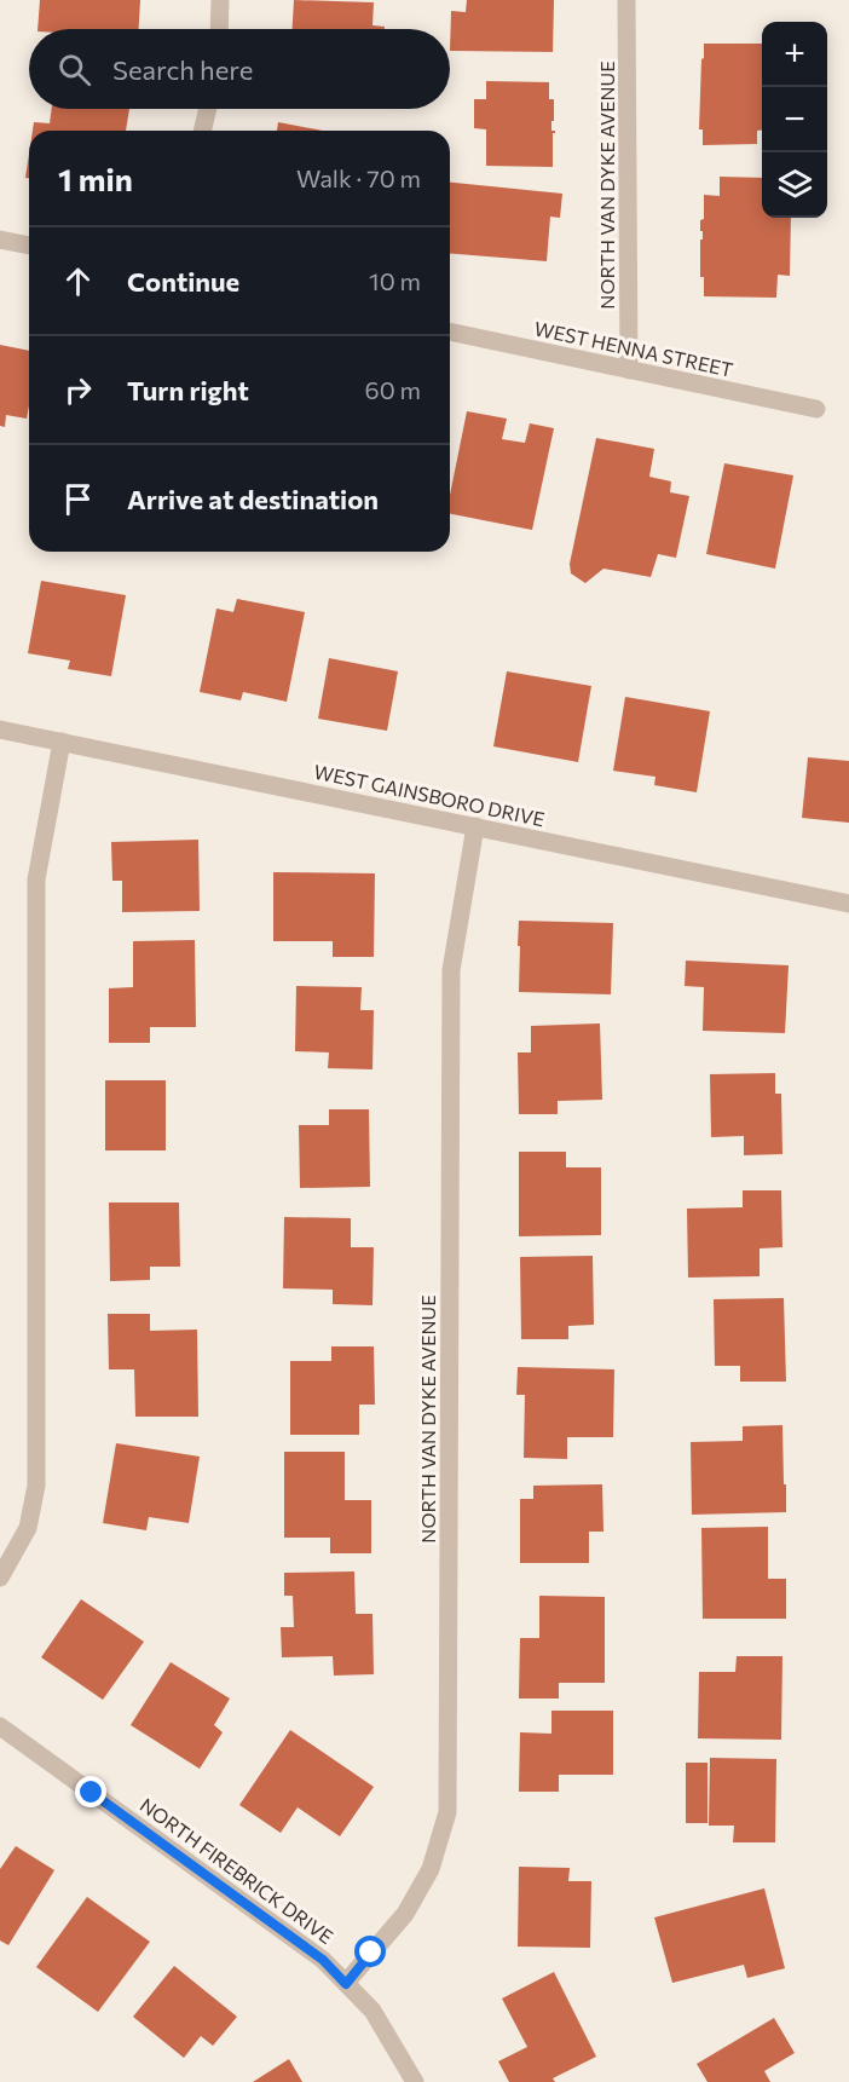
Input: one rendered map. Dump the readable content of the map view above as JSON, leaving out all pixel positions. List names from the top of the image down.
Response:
{
  "streets": {
    "street": [
      "NORTH VAN DYKE AVENUE",
      "WEST HENNA STREET",
      "WEST GAINSBORO DRIVE",
      "NORTH FIREBRICK DRIVE"
    ]
  },
  "crossings": [
    ["NORTH VAN DYKE AVENUE", "WEST HENNA STREET"],
    ["NORTH VAN DYKE AVENUE", "WEST GAINSBORO DRIVE"],
    ["NORTH VAN DYKE AVENUE", "NORTH FIREBRICK DRIVE"]
  ],
  "page": {
    "map_buttons": ["+", "−"],
    "search": "Search here",
    "heading": ["1 min", "Walk · 70 m"],
    "list": [
      ["Continue", "10 m"],
      ["Turn right", "60 m"],
      "Arrive at destination"
    ]
  }
}
